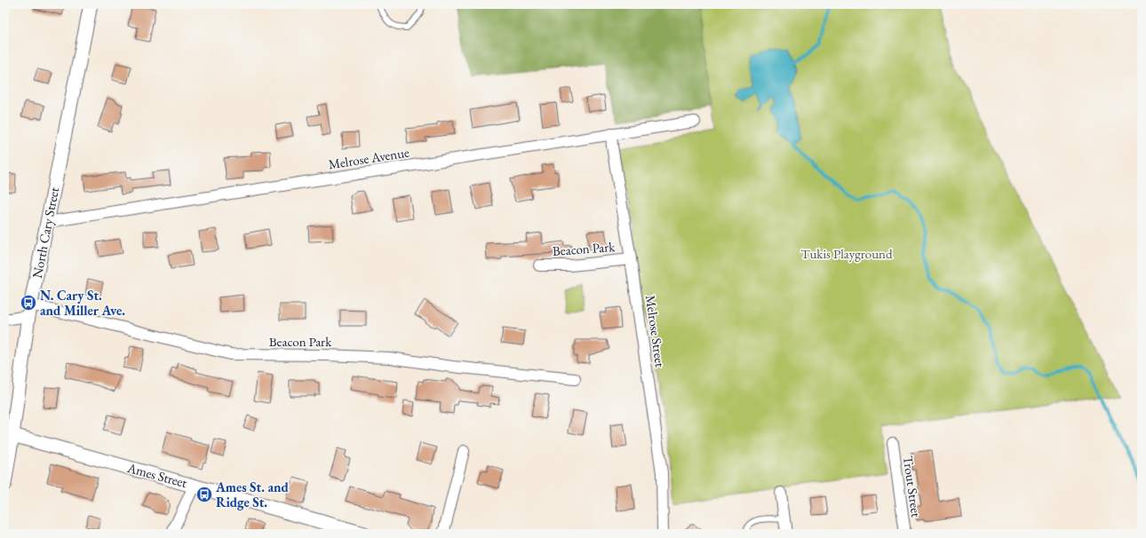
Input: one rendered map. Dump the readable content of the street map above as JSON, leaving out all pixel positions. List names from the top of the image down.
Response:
{
  "streets": {
    "street": [
      "Melrose Avenue",
      "North Cary Street",
      "Beacon Park",
      "Melrose Street",
      "Ames Street",
      "Trout Street"
    ]
  },
  "crossings": [
    ["Melrose Avenue", "North Cary Street"],
    ["Melrose Avenue", "Melrose Street"],
    ["North Cary Street", "Beacon Park"],
    ["North Cary Street", "Ames Street"],
    ["Beacon Park", "Melrose Street"]
  ],
  "parks": ["Tukis Playground"],
  "places": {
    "bus stop": ["N. Cary St. and Miller Ave.", "Ames St. and Ridge St."]
  }
}
